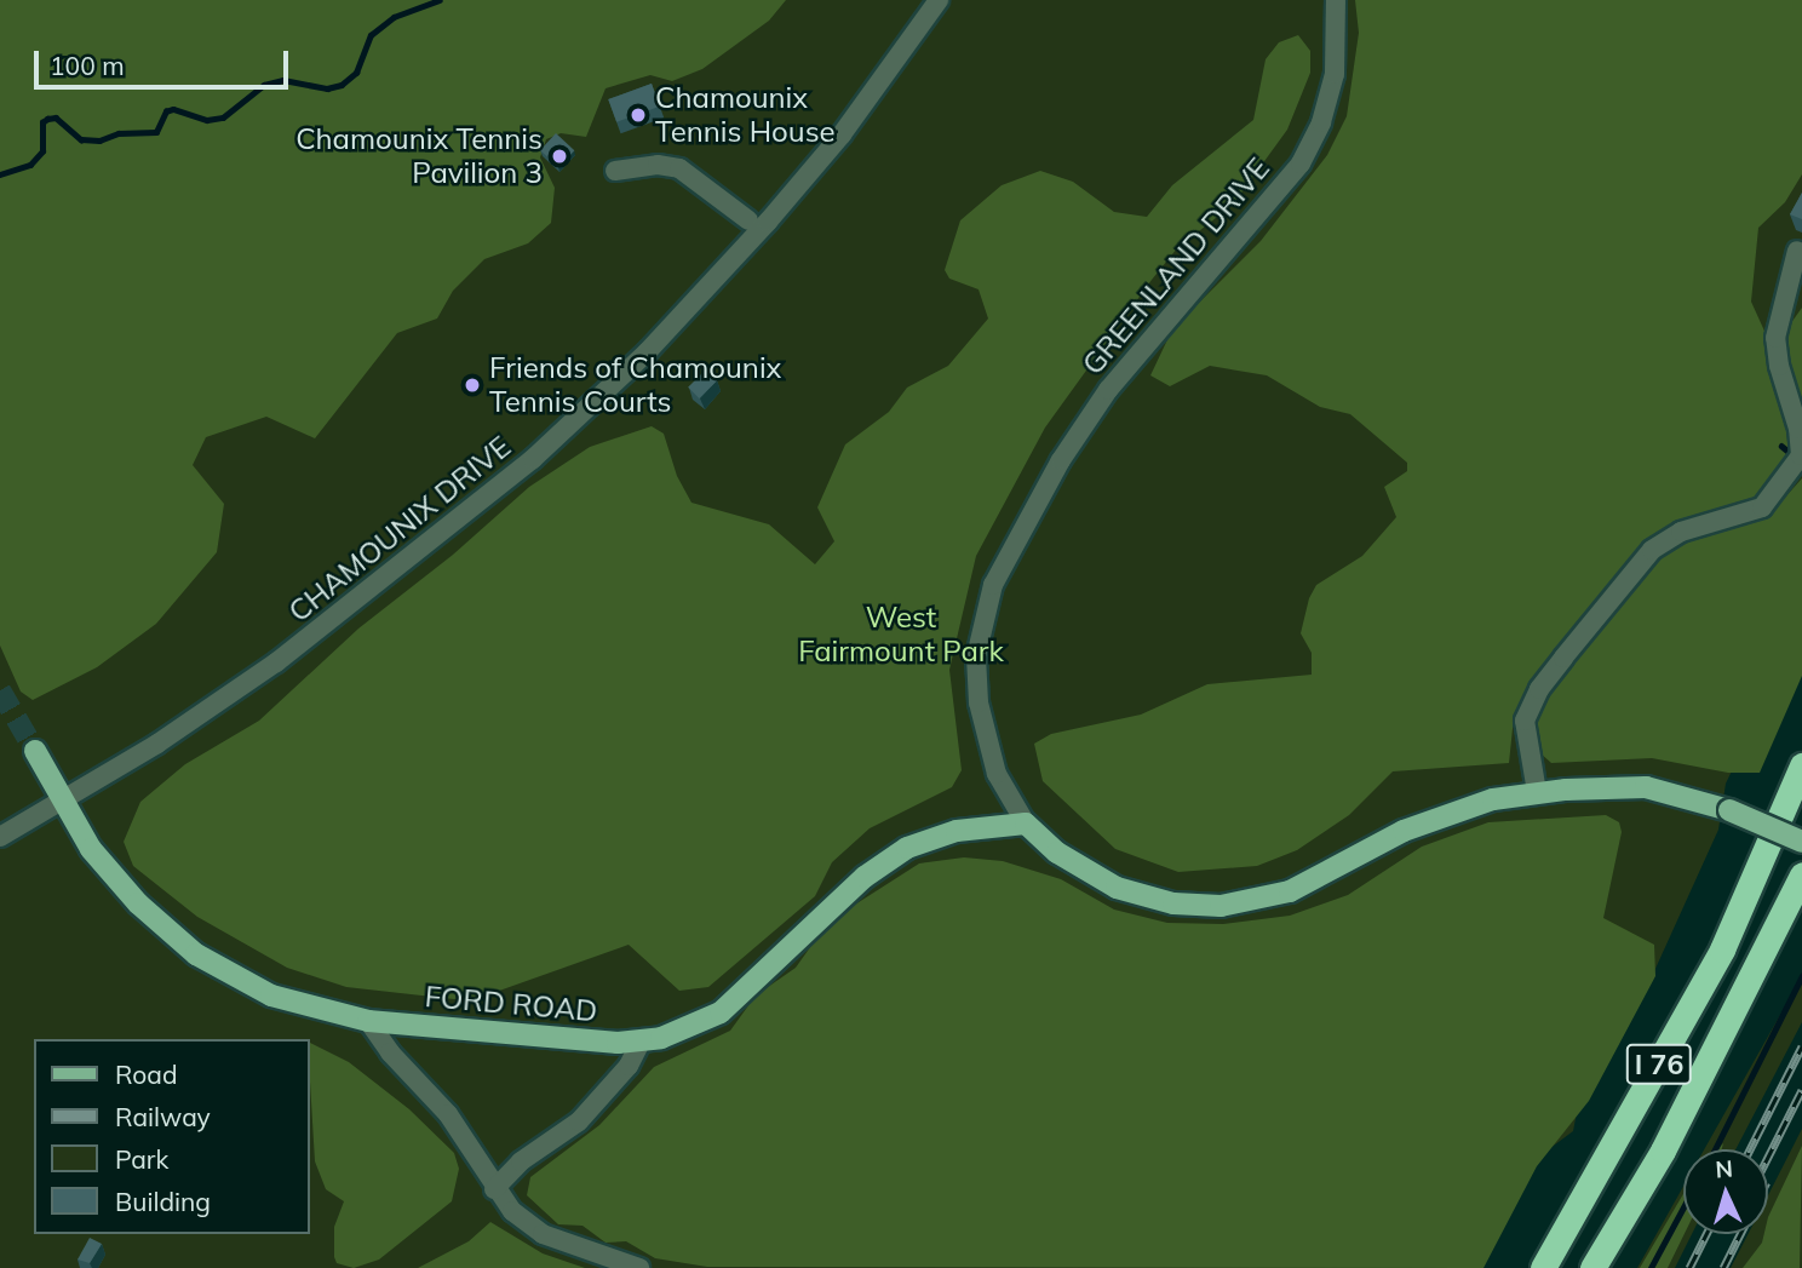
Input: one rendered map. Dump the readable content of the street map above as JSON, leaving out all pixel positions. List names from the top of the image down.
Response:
{
  "streets": {
    "highway": ["I 76"],
    "main road": ["GREENLAND DRIVE", "FORD ROAD"],
    "street": ["CHAMOUNIX DRIVE"]
  },
  "crossings": [
    ["GREENLAND DRIVE", "FORD ROAD"],
    ["CHAMOUNIX DRIVE", "FORD ROAD"]
  ],
  "parks": ["West Fairmount Park"],
  "places": ["Chamounix Tennis House", "Chamounix Tennis Pavilion 3", "Friends of Chamounix Tennis Courts"],
  "legend": [
    "Road",
    "Railway",
    "Park",
    "Building"
  ],
  "scale_bar": "100 m",
  "north": "top"
}
